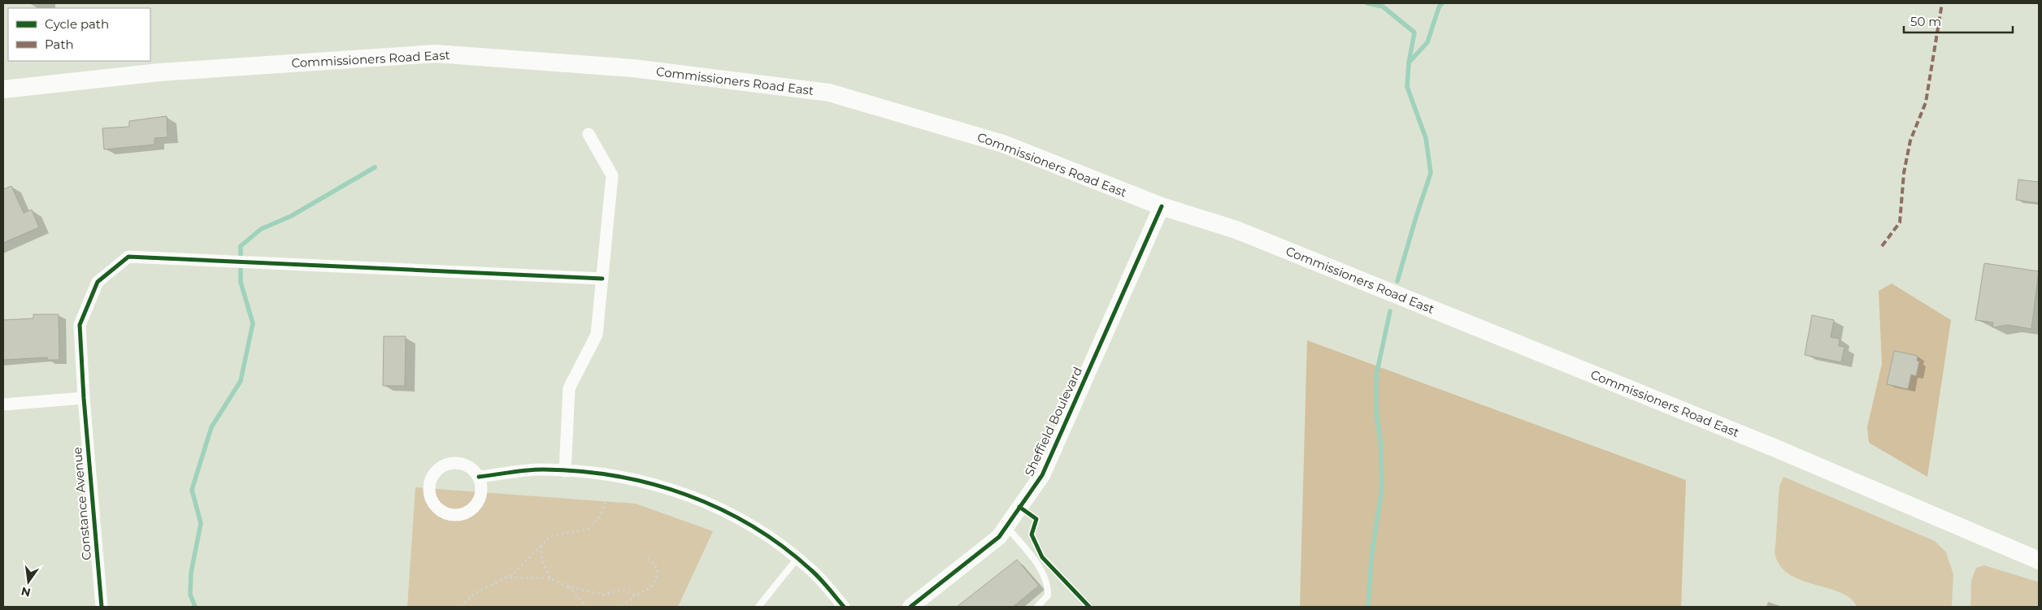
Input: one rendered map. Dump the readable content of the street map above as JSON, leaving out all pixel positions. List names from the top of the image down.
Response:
{
  "streets": {
    "main road": ["Commissioners Road East"],
    "street": ["Sheffield Boulevard", "Constance Avenue"]
  },
  "crossings": [
    ["Commissioners Road East", "Sheffield Boulevard"]
  ],
  "legend": ["Cycle path", "Path"],
  "scale_bar": "50 m",
  "north": "bottom"
}
